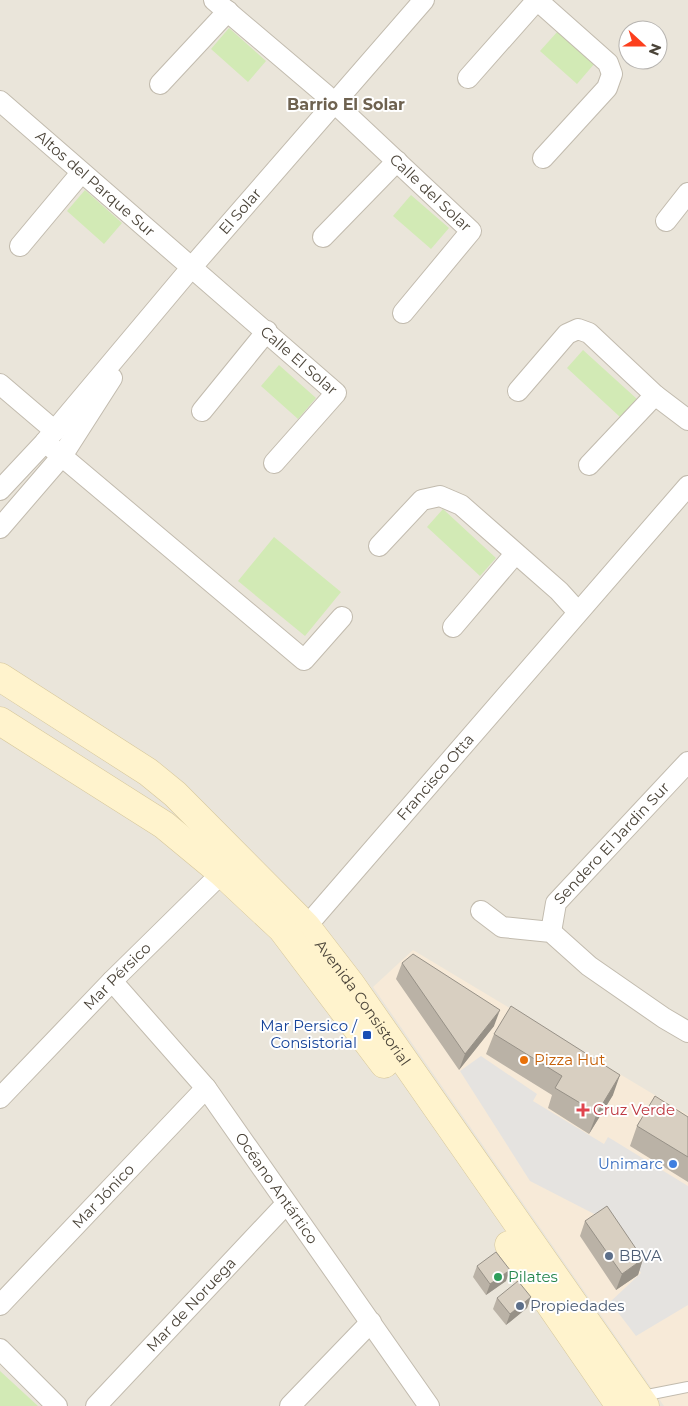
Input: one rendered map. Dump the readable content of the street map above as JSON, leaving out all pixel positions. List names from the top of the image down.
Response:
{
  "streets": {
    "main road": ["Avenida Consistorial"],
    "street": [
      "Altos del Parque Sur",
      "Calle del Solar",
      "El Solar",
      "Calle El Solar",
      "Francisco Otta",
      "Sendero El Jardin Sur",
      "Mar Pérsico",
      "Océano Antártico",
      "Mar Jónico",
      "Mar de Noruega"
    ]
  },
  "crossings": [
    ["Altos del Parque Sur", "El Solar"],
    ["Altos del Parque Sur", "Calle El Solar"],
    ["Calle del Solar", "El Solar"],
    ["El Solar", "Calle El Solar"],
    ["Francisco Otta", "Avenida Consistorial"],
    ["Mar Pérsico", "Avenida Consistorial"],
    ["Mar Pérsico", "Océano Antártico"],
    ["Océano Antártico", "Mar Jónico"],
    ["Océano Antártico", "Mar de Noruega"]
  ],
  "districts": ["Barrio El Solar"],
  "places": {
    "transit": ["Mar Persico / Consistorial"],
    "other": [
      "Pizza Hut",
      "Unimarc",
      "BBVA",
      "Pilates",
      "Propiedades"
    ],
    "health": ["Cruz Verde"]
  },
  "north": "right"
}
